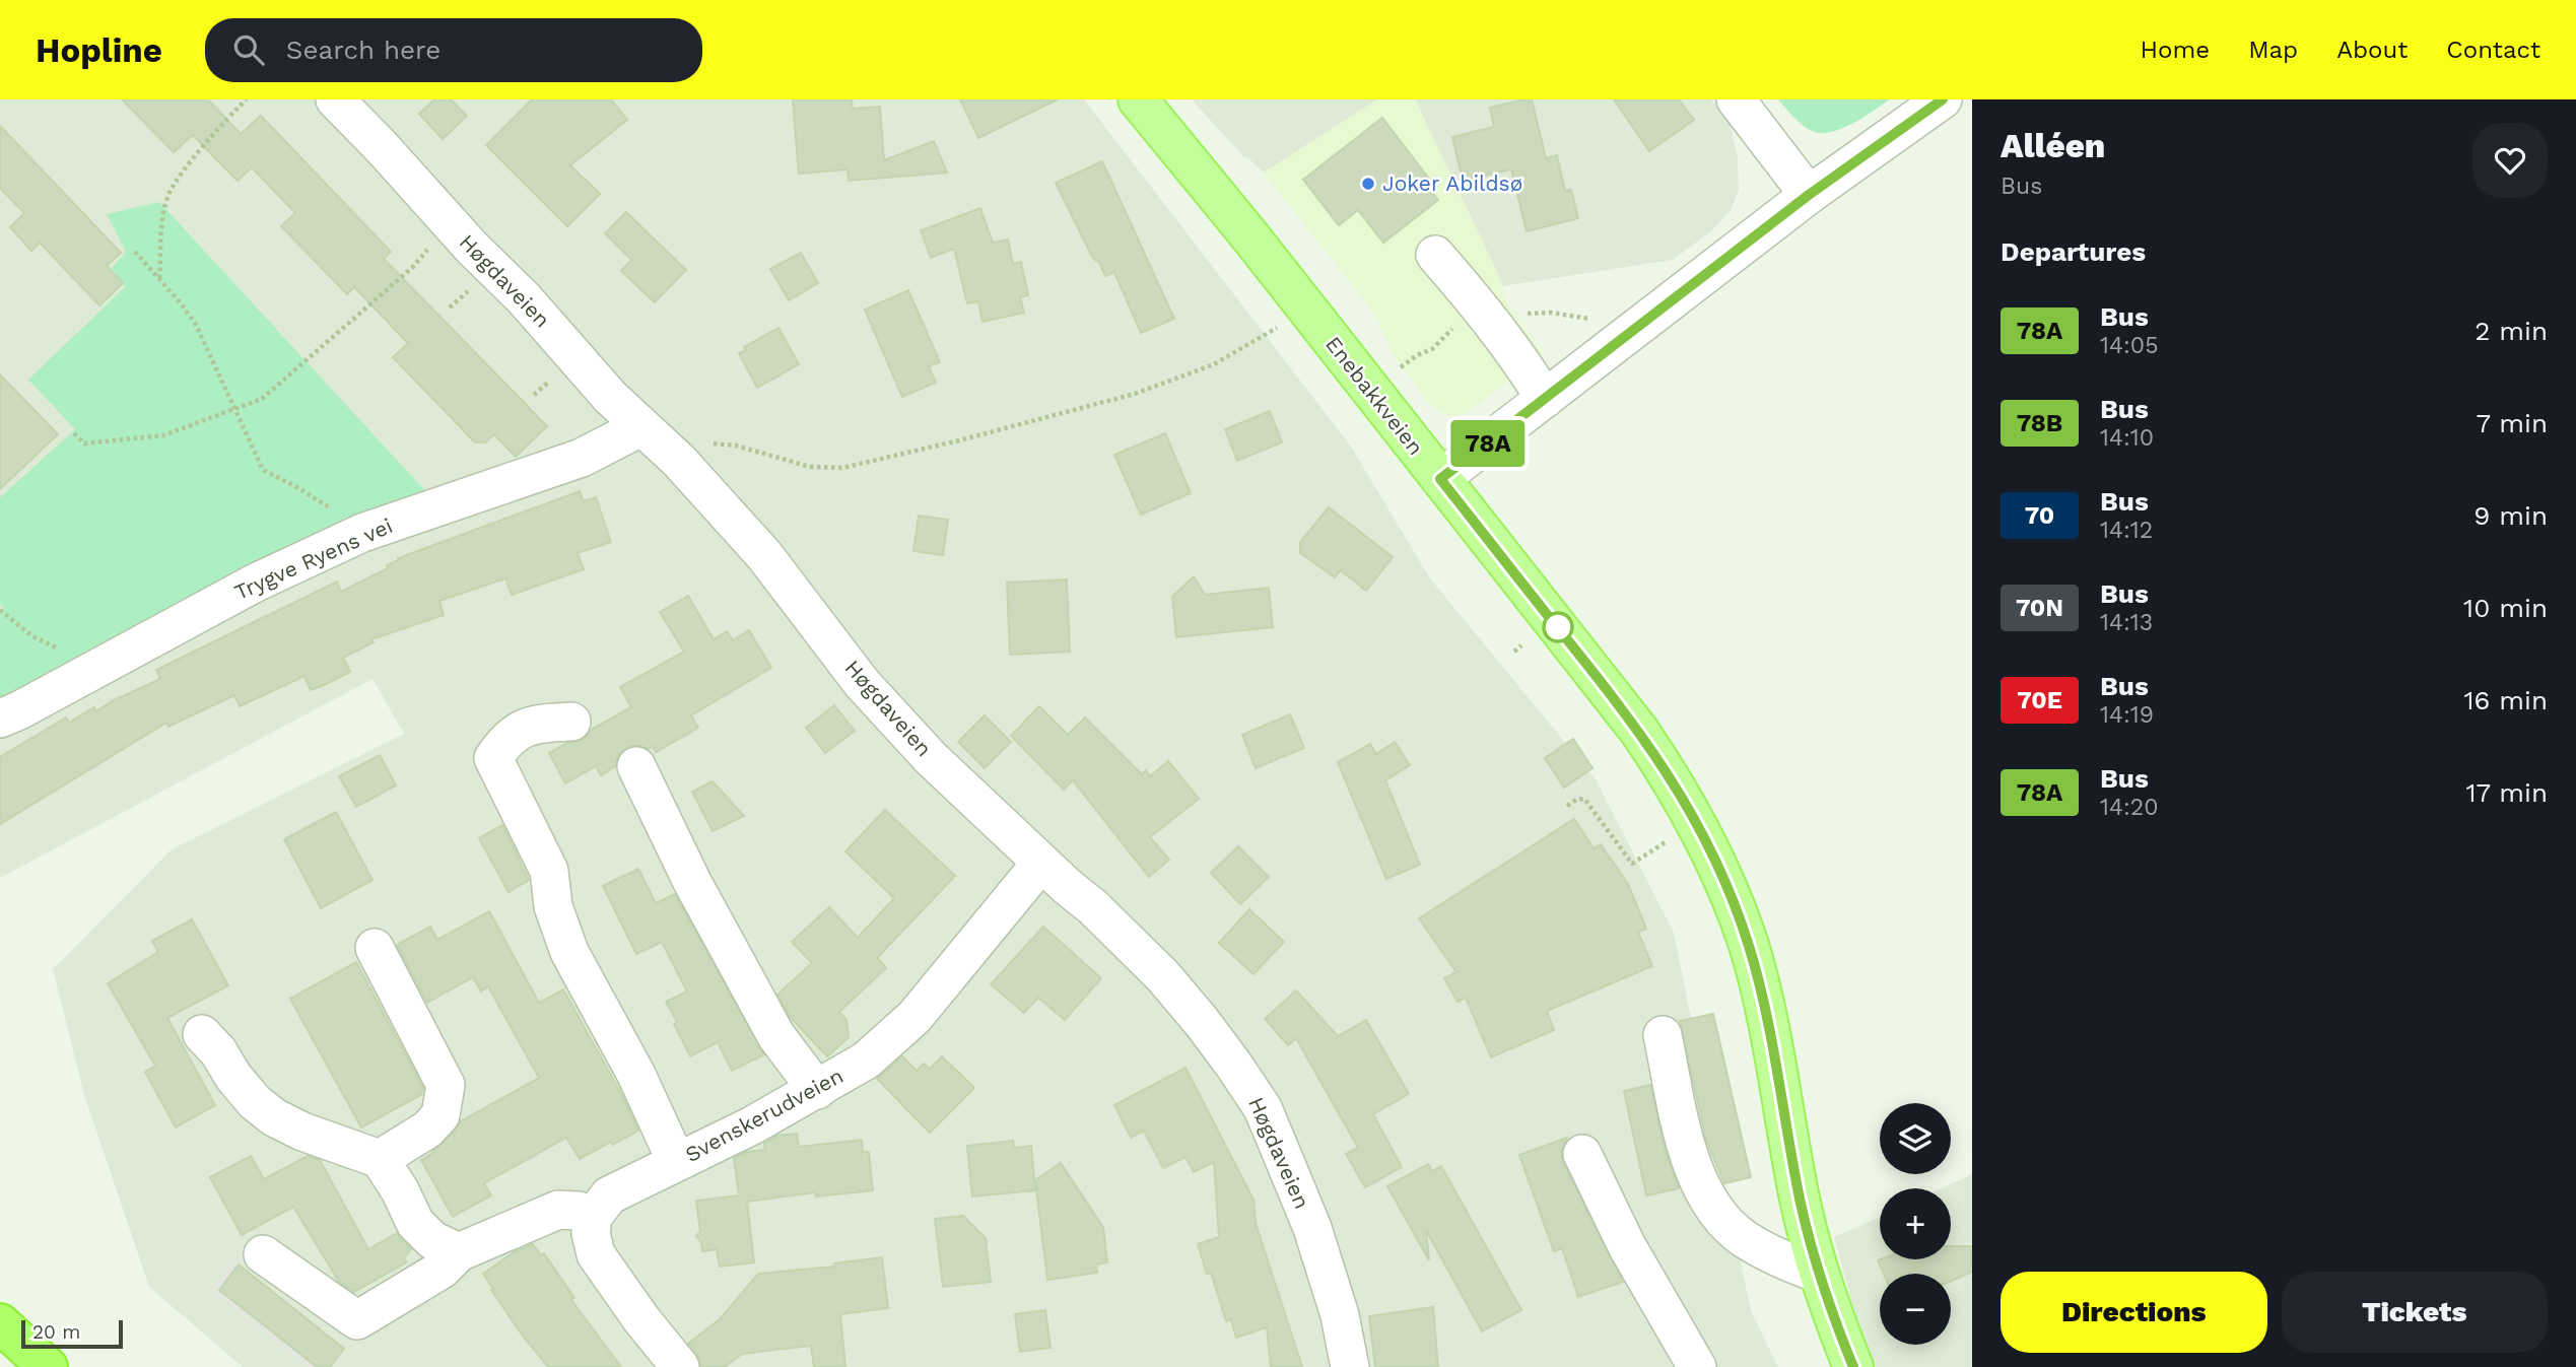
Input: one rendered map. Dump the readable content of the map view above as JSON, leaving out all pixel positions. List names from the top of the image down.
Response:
{
  "streets": {
    "main road": ["Enebakkveien"],
    "street": ["Høgdaveien", "Trygve Ryens vei", "Svenskerudveien"]
  },
  "crossings": [
    ["Høgdaveien", "Trygve Ryens vei"],
    ["Høgdaveien", "Svenskerudveien"]
  ],
  "places": ["Joker Abildsø"],
  "lines": ["bus line 78A"],
  "scale_bar": "20 m",
  "page": {
    "header": "Hopline",
    "search": "Search here",
    "nav": [
      "Home",
      "Map",
      "About",
      "Contact"
    ],
    "on_map": "78A",
    "heading": [
      ["Alléen", "Bus"],
      "Departures"
    ],
    "list": [
      {
        "mark": "78A",
        "name": "Bus",
        "note": "14:05",
        "value": "2 min"
      },
      {
        "mark": "78B",
        "name": "Bus",
        "note": "14:10",
        "value": "7 min"
      },
      {
        "mark": "70",
        "name": "Bus",
        "note": "14:12",
        "value": "9 min"
      },
      {
        "mark": "70N",
        "name": "Bus",
        "note": "14:13",
        "value": "10 min"
      },
      {
        "mark": "70E",
        "name": "Bus",
        "note": "14:19",
        "value": "16 min"
      },
      {
        "mark": "78A",
        "name": "Bus",
        "note": "14:20",
        "value": "17 min"
      }
    ],
    "map_buttons": ["+", "−"],
    "buttons": ["Directions", "Tickets"],
    "scale": "20 m"
  }
}
